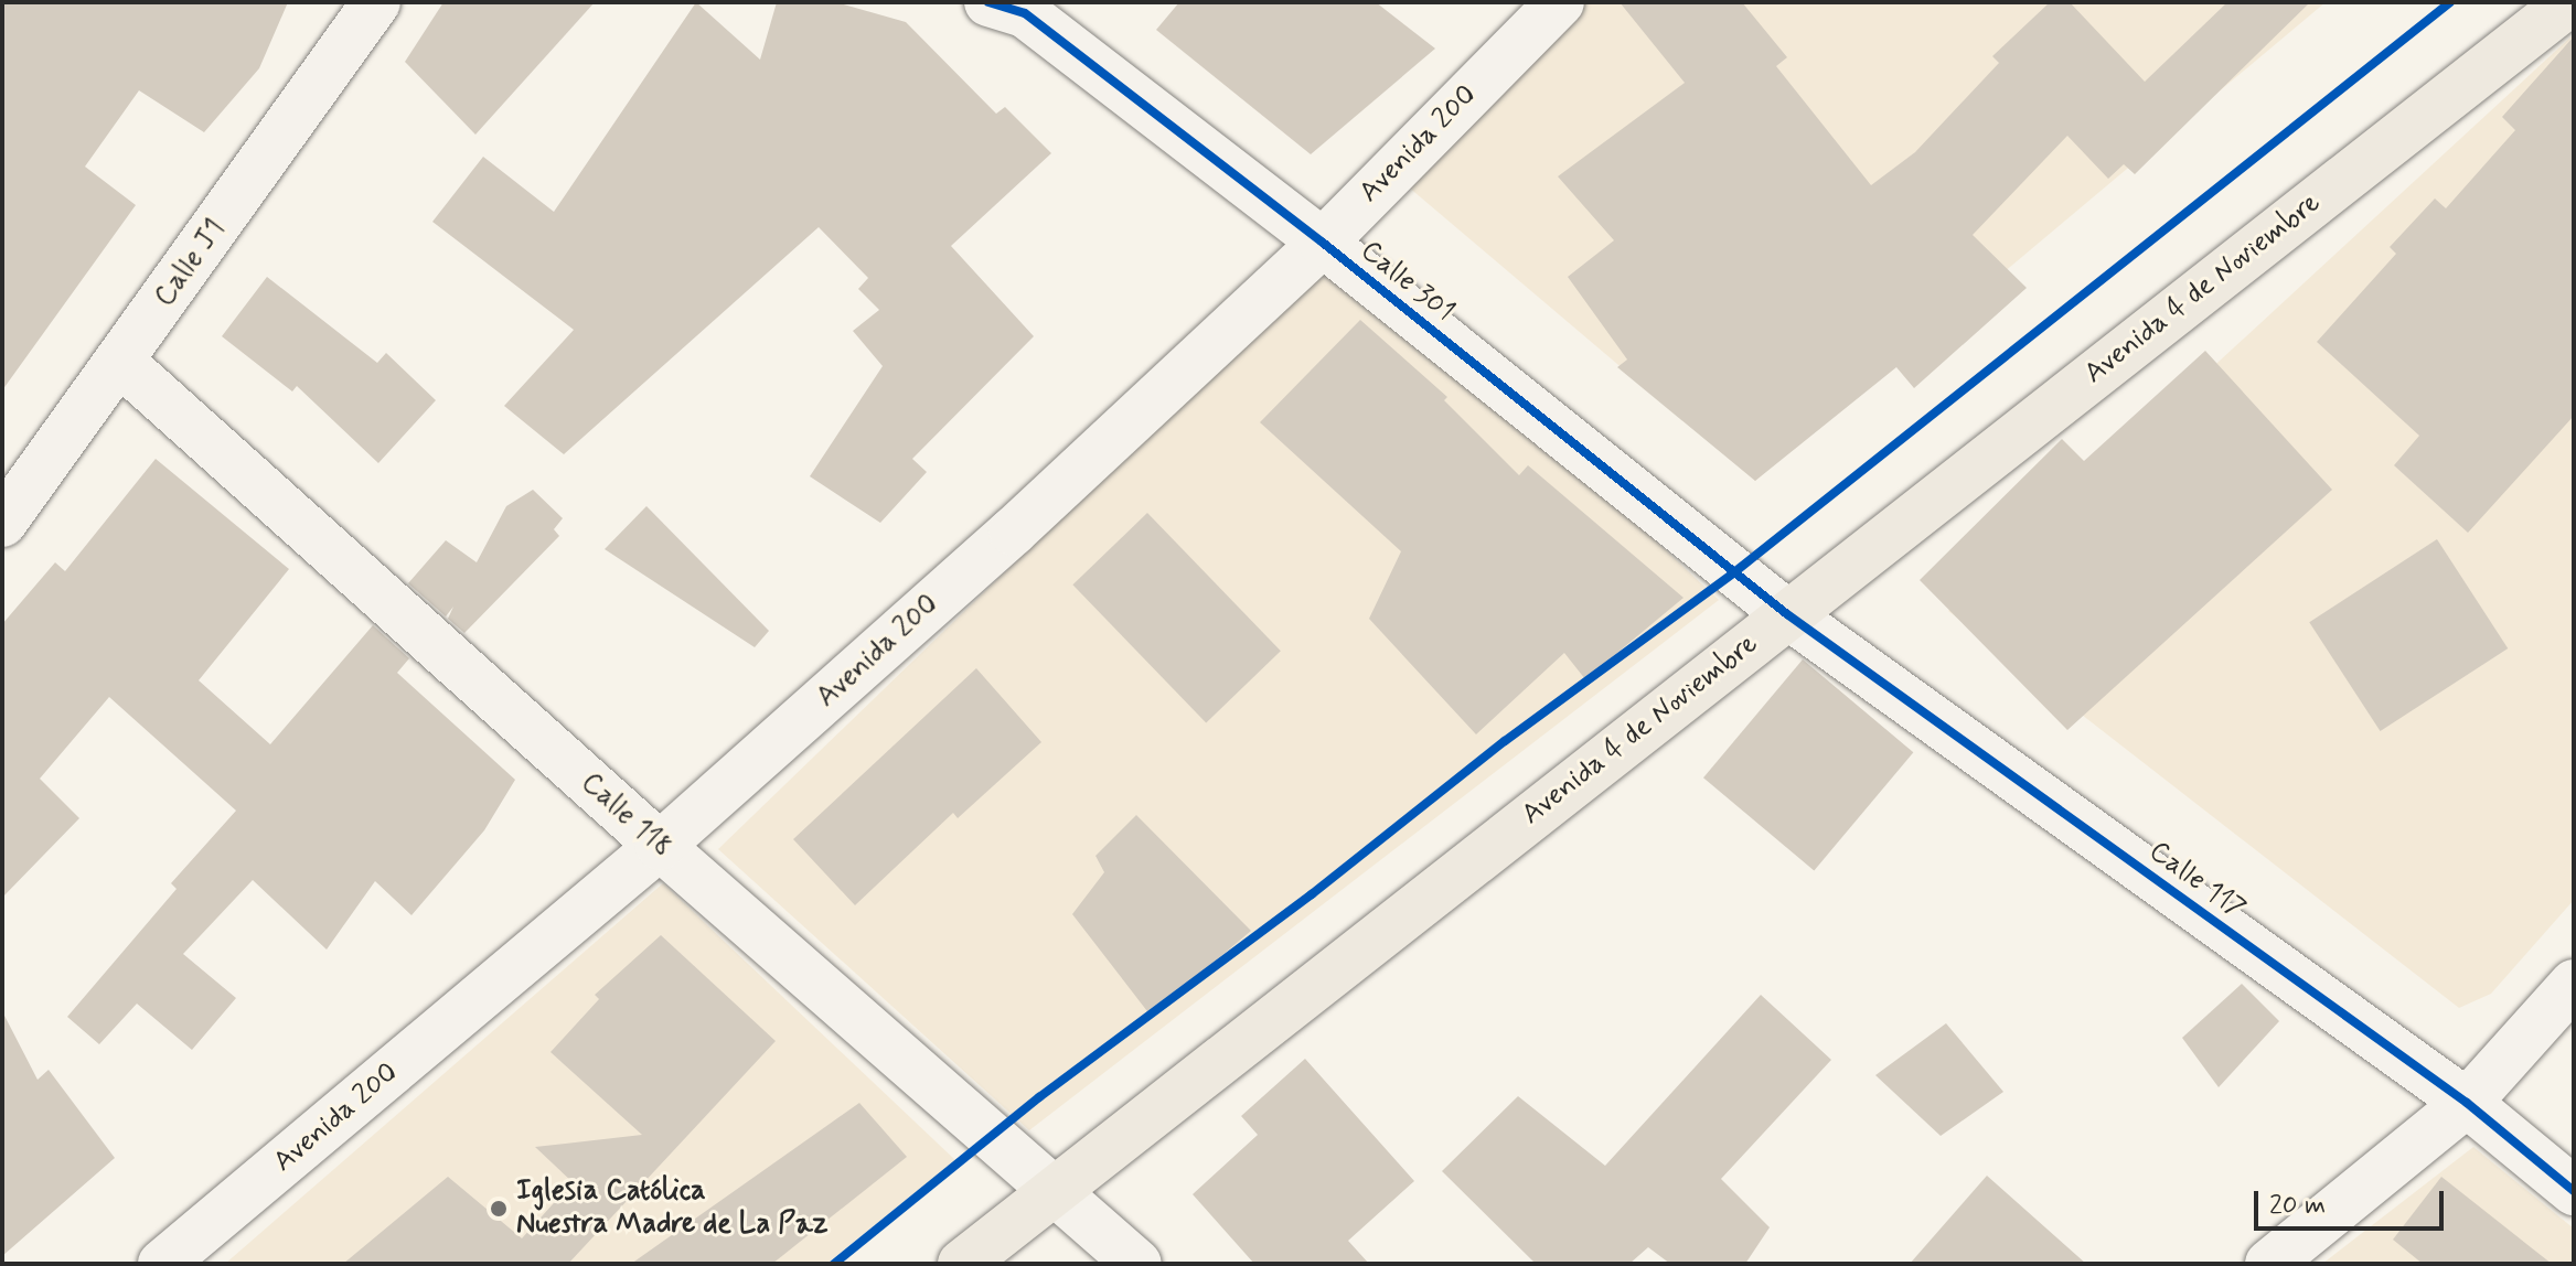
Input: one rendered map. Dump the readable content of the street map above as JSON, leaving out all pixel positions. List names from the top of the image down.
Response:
{
  "streets": {
    "main road": ["Avenida 4 de Noviembre"],
    "street": [
      "Avenida 200",
      "Calle J1",
      "Calle 301",
      "Calle 118",
      "Calle 117"
    ]
  },
  "crossings": [
    ["Avenida 200", "Calle 301"],
    ["Avenida 200", "Calle 118"],
    ["Calle J1", "Calle 118"],
    ["Calle 301", "Avenida 4 de Noviembre"],
    ["Calle 301", "Calle 117"],
    ["Avenida 4 de Noviembre", "Calle 118"],
    ["Avenida 4 de Noviembre", "Calle 117"]
  ],
  "places": ["Iglesia Católica Nuestra Madre de La Paz"],
  "scale_bar": "20 m"
}
